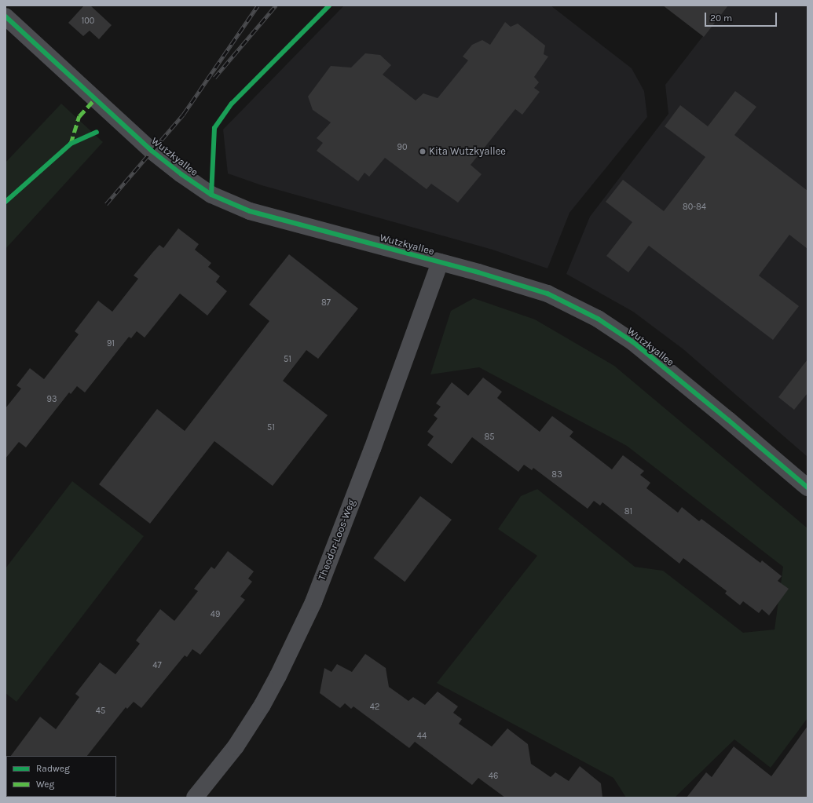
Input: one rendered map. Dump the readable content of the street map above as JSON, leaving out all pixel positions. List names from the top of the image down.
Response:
{
  "streets": {
    "street": ["Wutzkyallee", "Theodor-Loos-Weg"]
  },
  "crossings": [
    ["Wutzkyallee", "Theodor-Loos-Weg"]
  ],
  "places": ["Kita Wutzkyallee"],
  "house_numbers": [
    "100",
    "90",
    "80-84",
    "87",
    "91",
    "51",
    "93",
    "51",
    "85",
    "83",
    "81",
    "49",
    "47",
    "42",
    "45",
    "44",
    "46"
  ],
  "legend": ["Radweg", "Weg"],
  "scale_bar": "20 m"
}
